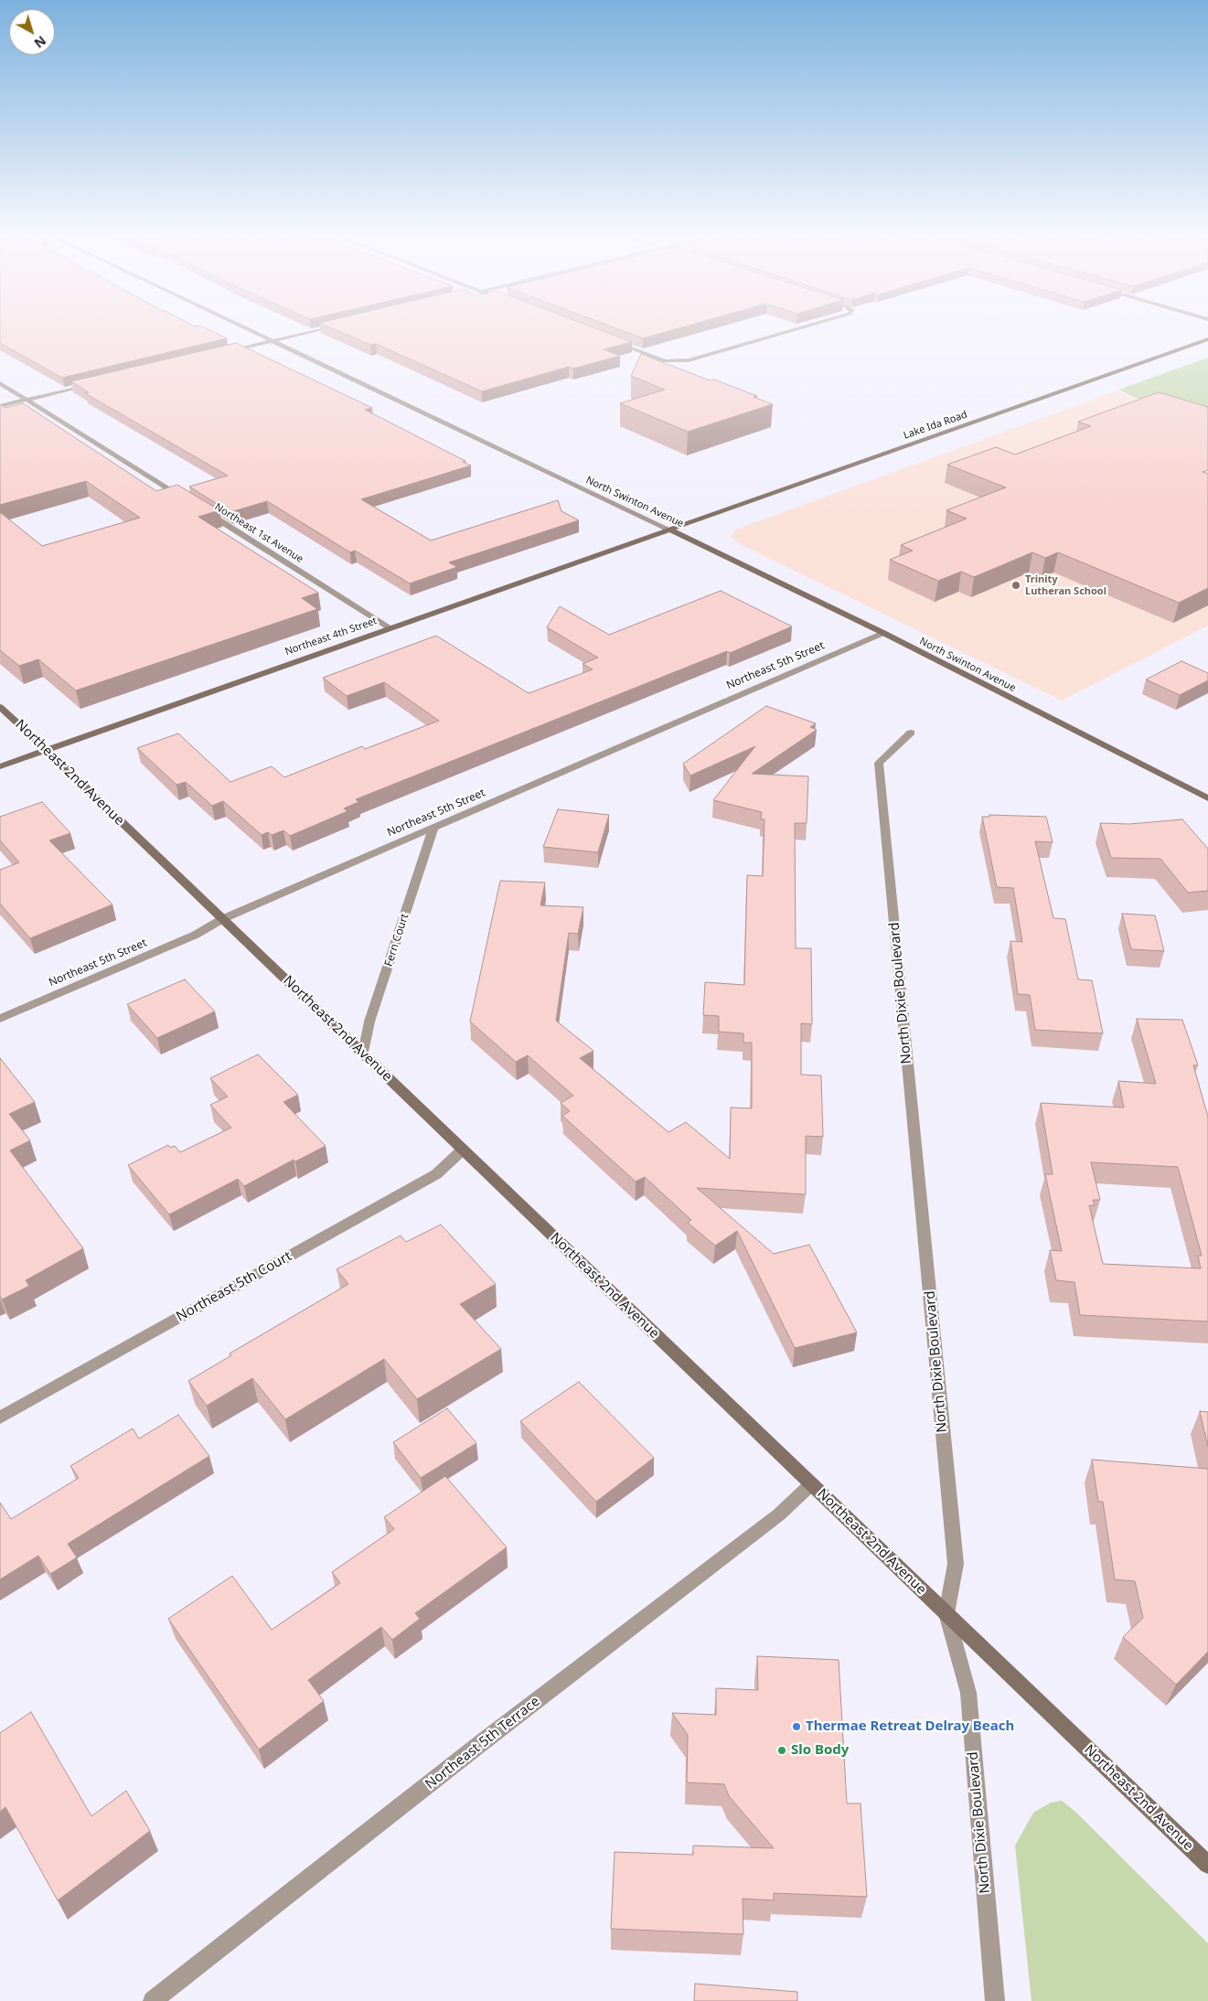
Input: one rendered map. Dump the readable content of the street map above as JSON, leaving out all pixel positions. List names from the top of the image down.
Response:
{
  "streets": {
    "street": [
      "Lake Ida Road",
      "North Swinton Avenue",
      "Northeast 1st Avenue",
      "Northeast 4th Street",
      "Northeast 5th Street",
      "Northeast 2nd Avenue",
      "Fern Court",
      "North Dixie Boulevard",
      "Northeast 5th Court",
      "Northeast 5th Terrace"
    ]
  },
  "crossings": [
    ["Lake Ida Road", "North Swinton Avenue"],
    ["Lake Ida Road", "Northeast 4th Street"],
    ["North Swinton Avenue", "Northeast 4th Street"],
    ["North Swinton Avenue", "Northeast 5th Street"],
    ["Northeast 1st Avenue", "Northeast 4th Street"],
    ["Northeast 4th Street", "Northeast 2nd Avenue"],
    ["Northeast 5th Street", "Northeast 2nd Avenue"],
    ["Northeast 5th Street", "Fern Court"],
    ["Northeast 2nd Avenue", "Fern Court"],
    ["Northeast 2nd Avenue", "North Dixie Boulevard"],
    ["Northeast 2nd Avenue", "Northeast 5th Court"],
    ["Northeast 2nd Avenue", "Northeast 5th Terrace"]
  ],
  "places": ["Trinity Lutheran School", "Thermae Retreat Delray Beach", "Slo Body"],
  "north": "bottom right"
}
